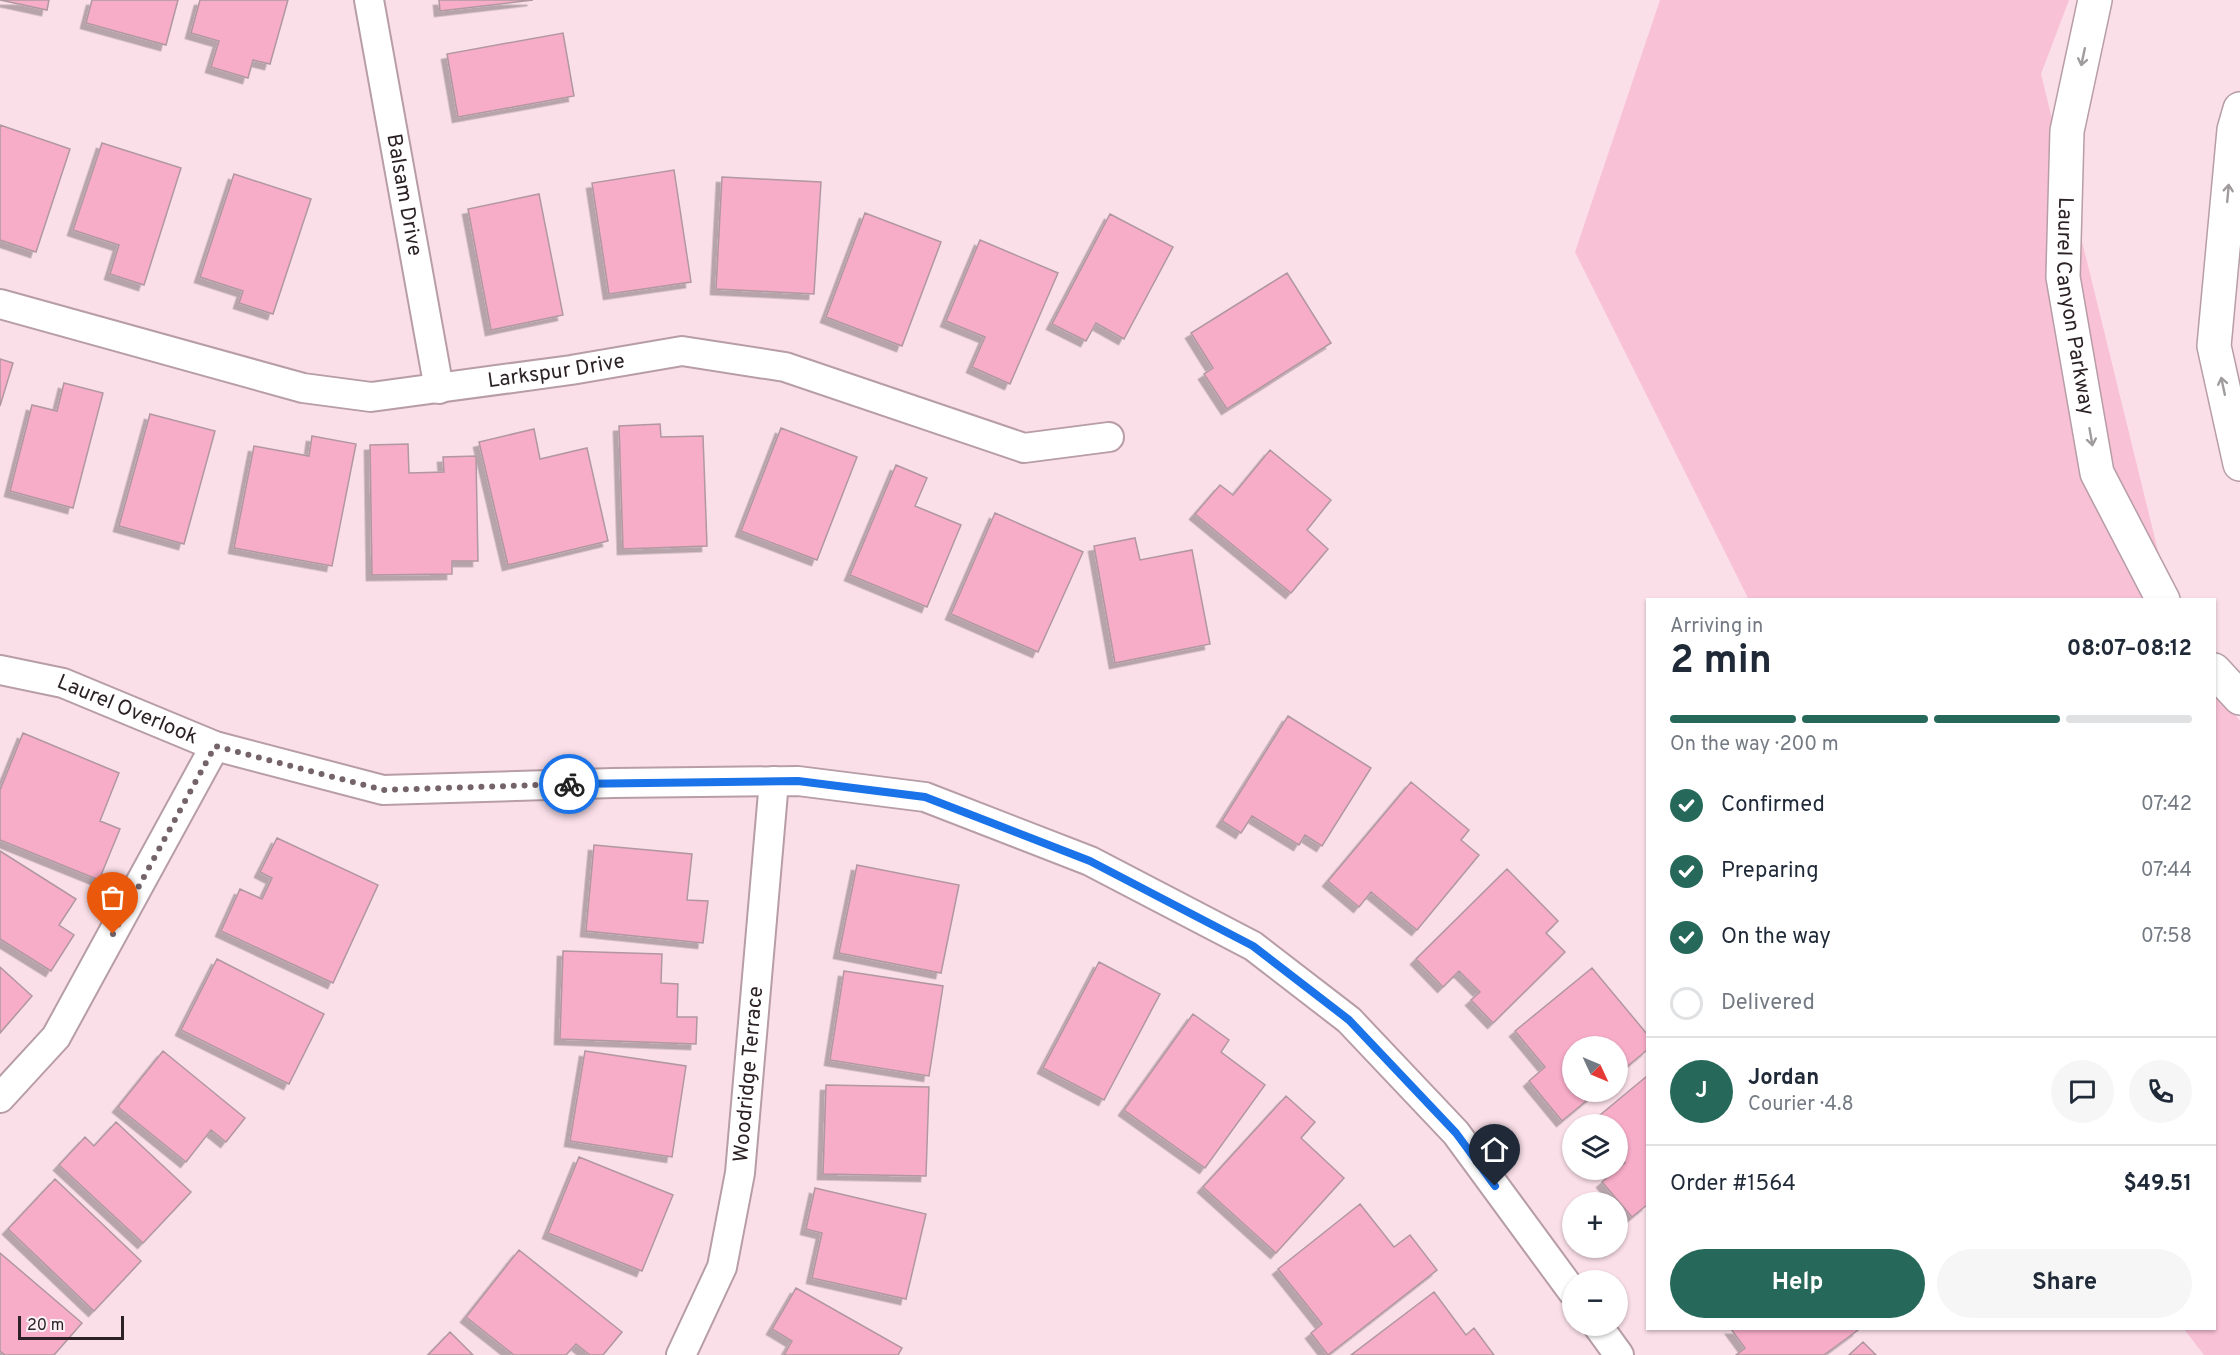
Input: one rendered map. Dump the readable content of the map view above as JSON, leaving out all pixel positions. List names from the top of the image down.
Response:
{
  "streets": {
    "street": [
      "Balsam Drive",
      "Laurel Canyon Parkway",
      "Larkspur Drive",
      "Laurel Overlook",
      "Woodridge Terrace"
    ]
  },
  "crossings": [
    ["Balsam Drive", "Larkspur Drive"],
    ["Laurel Overlook", "Woodridge Terrace"]
  ],
  "scale_bar": "20 m",
  "north": "bottom right",
  "page": {
    "heading": ["2 min", "Arriving in", "08:07–08:12"],
    "panel": [
      "Jordan",
      "Courier · 4.8",
      "Order #1564",
      "$49.51"
    ],
    "bar": "On the way · 200 m",
    "list": [
      ["Confirmed", "07:42"],
      ["Preparing", "07:44"],
      ["On the way", "07:58"],
      "Delivered"
    ],
    "map_buttons": ["+", "−"],
    "round": "J",
    "buttons": ["Help", "Share"],
    "scale": "20 m"
  }
}
